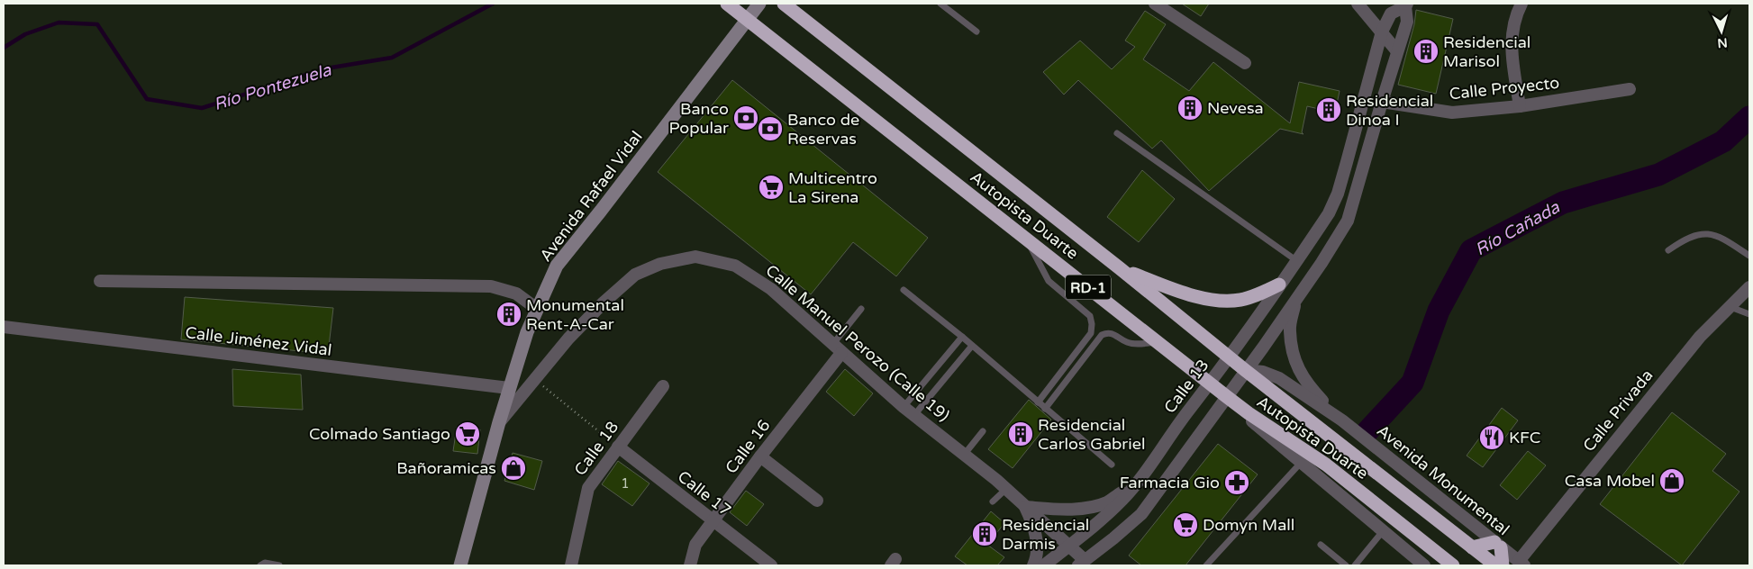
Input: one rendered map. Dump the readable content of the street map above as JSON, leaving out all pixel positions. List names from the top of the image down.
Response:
{
  "streets": {
    "highway": ["Autopista Duarte", "RD-1"],
    "main road": ["Avenida Rafael Vidal"],
    "street": [
      "Calle Proyecto",
      "Calle Jiménez Vidal",
      "Calle Manuel Perozo (Calle 19)",
      "Calle 13",
      "Calle Privada",
      "Calle 16",
      "Calle 18",
      "Avenida Monumental",
      "Calle 17"
    ]
  },
  "crossings": [
    ["Avenida Rafael Vidal", "Autopista Duarte"],
    ["Avenida Rafael Vidal", "Calle Jiménez Vidal"],
    ["Avenida Rafael Vidal", "Calle Manuel Perozo (Calle 19)"],
    ["Autopista Duarte", "Calle 13"],
    ["Autopista Duarte", "Avenida Monumental"],
    ["Calle Manuel Perozo (Calle 19)", "Calle 13"],
    ["Calle Manuel Perozo (Calle 19)", "Calle 16"],
    ["Calle Privada", "Avenida Monumental"],
    ["Calle 16", "Calle 17"],
    ["Calle 18", "Calle 17"]
  ],
  "water": ["Río Pontezuela", "Río Cañada"],
  "places": {
    "building": [
      "Residencial Marisol",
      "Nevesa",
      "Residencial Dinoa I",
      "Monumental Rent-A-Car",
      "Residencial Carlos Gabriel",
      "Residencial Darmis"
    ],
    "bank": ["Banco Popular", "Banco de Reservas"],
    "supermarket": ["Multicentro La Sirena", "Colmado Santiago", "Domyn Mall"],
    "restaurant": ["KFC"],
    "shop": ["Bañoramicas", "Casa Mobel"],
    "pharmacy": ["Farmacia Gio"]
  },
  "house_numbers": ["1"],
  "north": "bottom"
}
